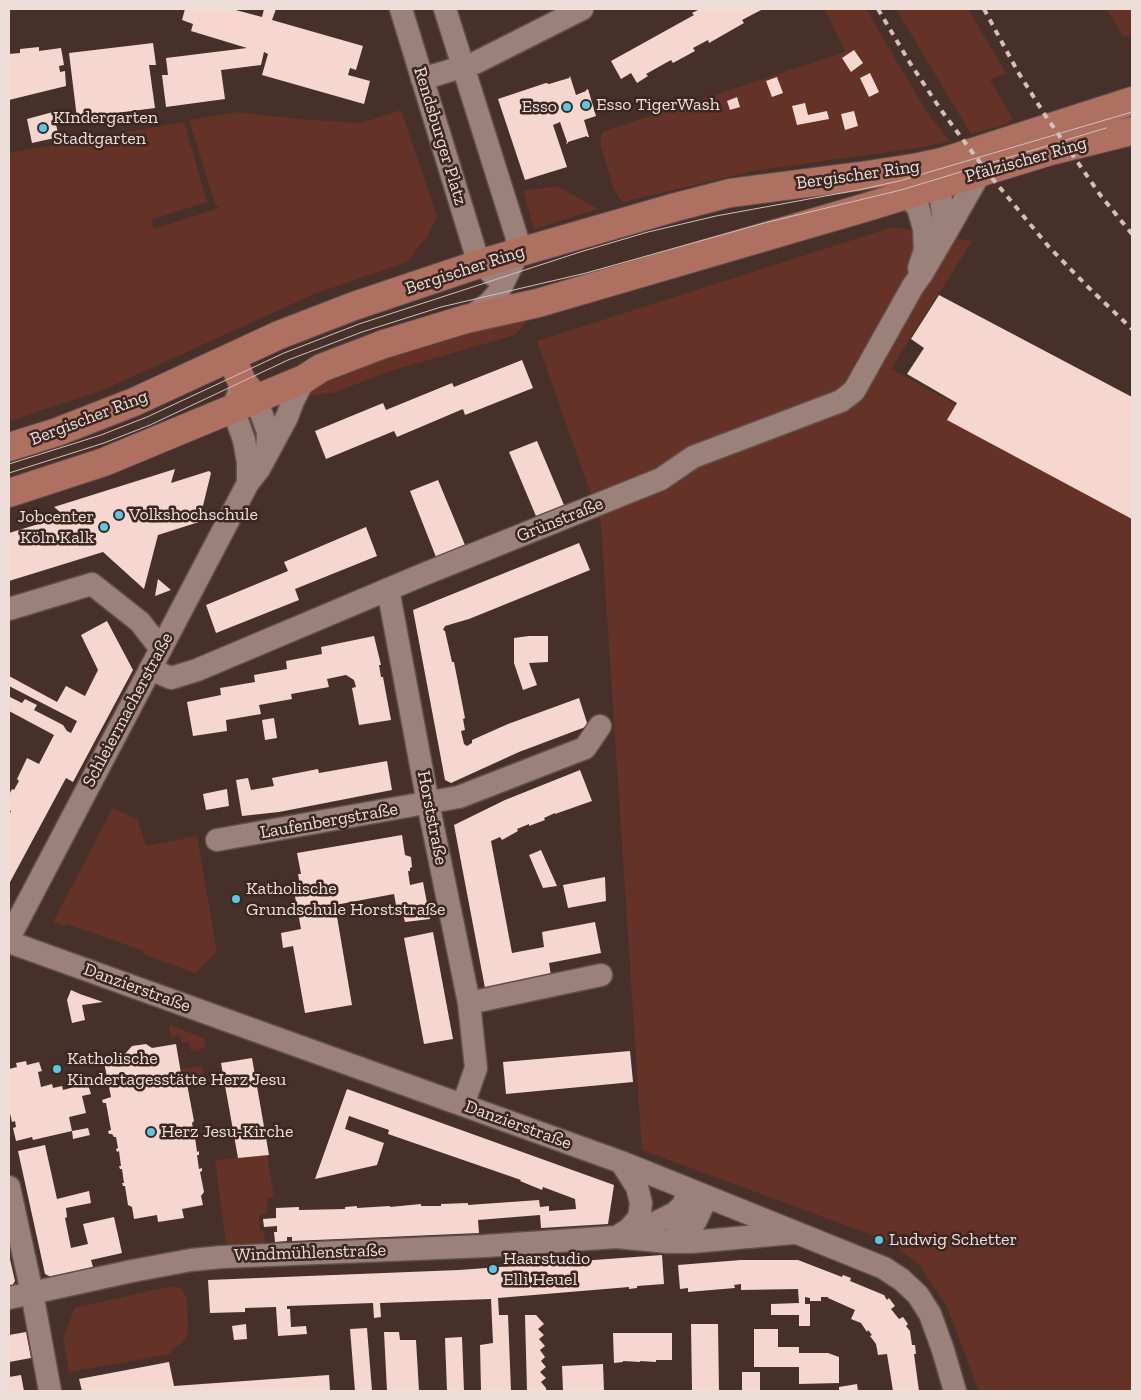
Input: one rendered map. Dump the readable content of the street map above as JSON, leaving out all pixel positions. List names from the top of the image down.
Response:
{
  "streets": {
    "main road": ["Pfälzischer Ring", "Bergischer Ring"],
    "street": [
      "Rendsburger Platz",
      "Grünstraße",
      "Schleiermacherstraße",
      "Horststraße",
      "Laufenbergstraße",
      "Danzierstraße",
      "Windmühlenstraße"
    ]
  },
  "crossings": [
    ["Rendsburger Platz", "Bergischer Ring"],
    ["Pfälzischer Ring", "Bergischer Ring"],
    ["Pfälzischer Ring", "Grünstraße"],
    ["Bergischer Ring", "Grünstraße"],
    ["Bergischer Ring", "Schleiermacherstraße"],
    ["Grünstraße", "Schleiermacherstraße"],
    ["Grünstraße", "Horststraße"],
    ["Schleiermacherstraße", "Danzierstraße"],
    ["Horststraße", "Laufenbergstraße"],
    ["Horststraße", "Danzierstraße"],
    ["Danzierstraße", "Windmühlenstraße"]
  ],
  "places": [
    "Esso TigerWash",
    "Esso",
    "KIndergarten Stadtgarten",
    "Volkshochschule",
    "Jobcenter Köln Kalk",
    "Katholische Grundschule Horststraße",
    "Katholische Kindertagesstätte Herz Jesu",
    "Herz Jesu-Kirche",
    "Ludwig Schetter",
    "Haarstudio Elli Heuel"
  ]
}
